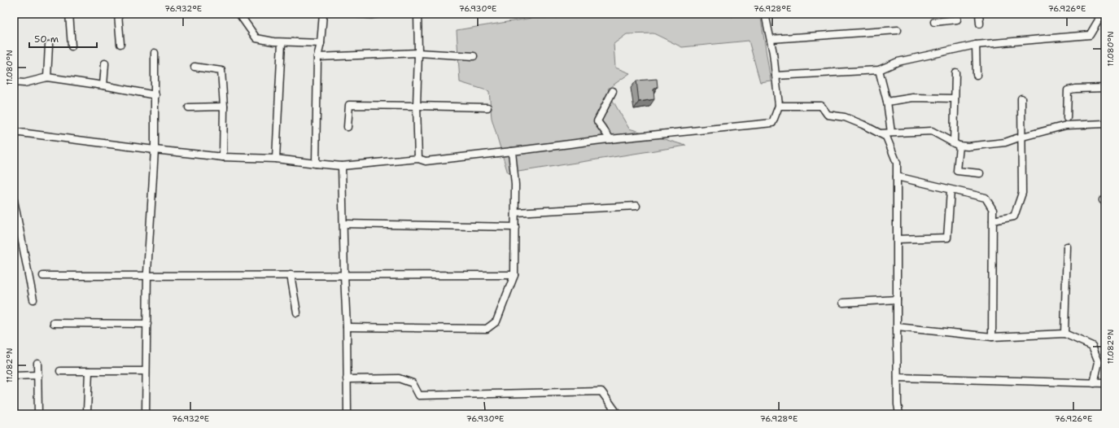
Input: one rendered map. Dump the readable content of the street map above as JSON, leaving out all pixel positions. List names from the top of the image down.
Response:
{
  "scale_bar": "50 m",
  "coordinates": [
    "76.932°E",
    "76.930°E",
    "76.928°E",
    "76.926°E",
    "11.080°N",
    "11.082°N"
  ]
}
